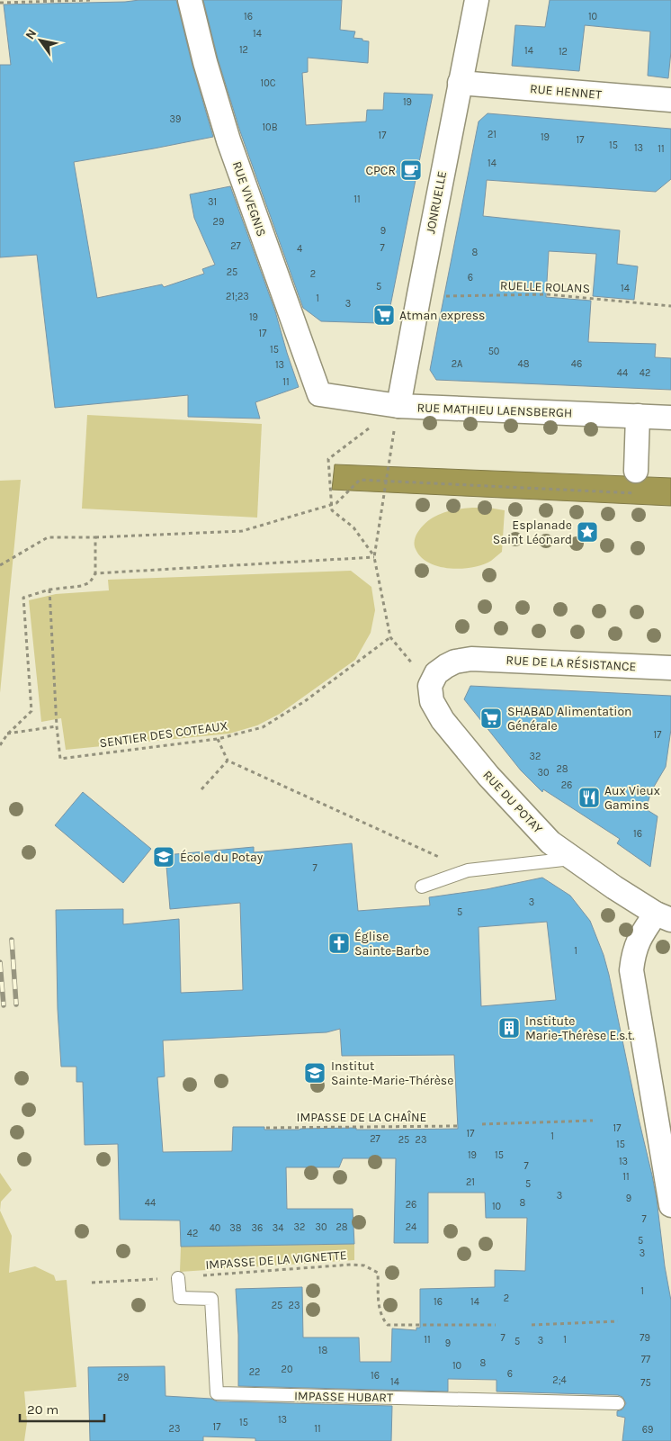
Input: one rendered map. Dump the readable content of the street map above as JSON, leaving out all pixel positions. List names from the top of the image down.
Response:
{
  "streets": {
    "street": [
      "RUE HENNET",
      "RUE VIVEGNIS",
      "JONRUELLE",
      "RUE MATHIEU LAENSBERGH",
      "RUE DE LA RÉSISTANCE",
      "RUE DU POTAY"
    ],
    "lane": ["IMPASSE HUBART"],
    "path": [
      "RUELLE ROLANS",
      "SENTIER DES COTEAUX",
      "IMPASSE DE LA CHAÎNE",
      "IMPASSE DE LA VIGNETTE"
    ]
  },
  "crossings": [
    ["RUE HENNET", "JONRUELLE"],
    ["RUE VIVEGNIS", "RUE MATHIEU LAENSBERGH"],
    ["JONRUELLE", "RUELLE ROLANS"],
    ["JONRUELLE", "RUE MATHIEU LAENSBERGH"],
    ["RUE DE LA RÉSISTANCE", "RUE DU POTAY"],
    ["IMPASSE DE LA VIGNETTE", "IMPASSE HUBART"]
  ],
  "places": {
    "cafe": ["CPCR"],
    "supermarket": ["Atman express", "SHABAD Alimentation Générale"],
    "place": ["Esplanade Saint Léonard"],
    "restaurant": ["Aux Vieux Gamins"],
    "school or university": ["École du Potay", "Institut Sainte-Marie-Thérèse"],
    "church": ["Église Sainte-Barbe"],
    "building": ["Institute Marie-Thérèse E.s.t."]
  },
  "house_numbers": [
    "16",
    "10",
    "14",
    "12",
    "14",
    "12",
    "10C",
    "19",
    "39",
    "10B",
    "21",
    "17",
    "19",
    "17",
    "15",
    "13",
    "11",
    "14",
    "11",
    "31",
    "29",
    "9",
    "27",
    "7",
    "4",
    "8",
    "25",
    "2",
    "6",
    "5",
    "14",
    "21;23",
    "1",
    "3",
    "19",
    "17",
    "15",
    "50",
    "2A",
    "48",
    "46",
    "13",
    "44",
    "42",
    "11",
    "17",
    "32",
    "28",
    "30",
    "26",
    "16",
    "7",
    "3",
    "5",
    "1",
    "17",
    "17",
    "1",
    "27",
    "25",
    "23",
    "15",
    "19",
    "15",
    "13",
    "7",
    "11",
    "21",
    "5",
    "3",
    "9",
    "44",
    "8",
    "26",
    "10",
    "7",
    "32",
    "30",
    "28",
    "24",
    "40",
    "38",
    "36",
    "34",
    "42",
    "5",
    "3",
    "1",
    "2",
    "16",
    "14",
    "25",
    "23",
    "7",
    "79",
    "11",
    "1",
    "3",
    "5",
    "9",
    "18",
    "77",
    "8",
    "10",
    "20",
    "22",
    "6",
    "16",
    "29",
    "2;4",
    "14",
    "75",
    "13",
    "15",
    "17",
    "23",
    "11",
    "69"
  ],
  "scale_bar": "20 m",
  "north": "top left"
}
